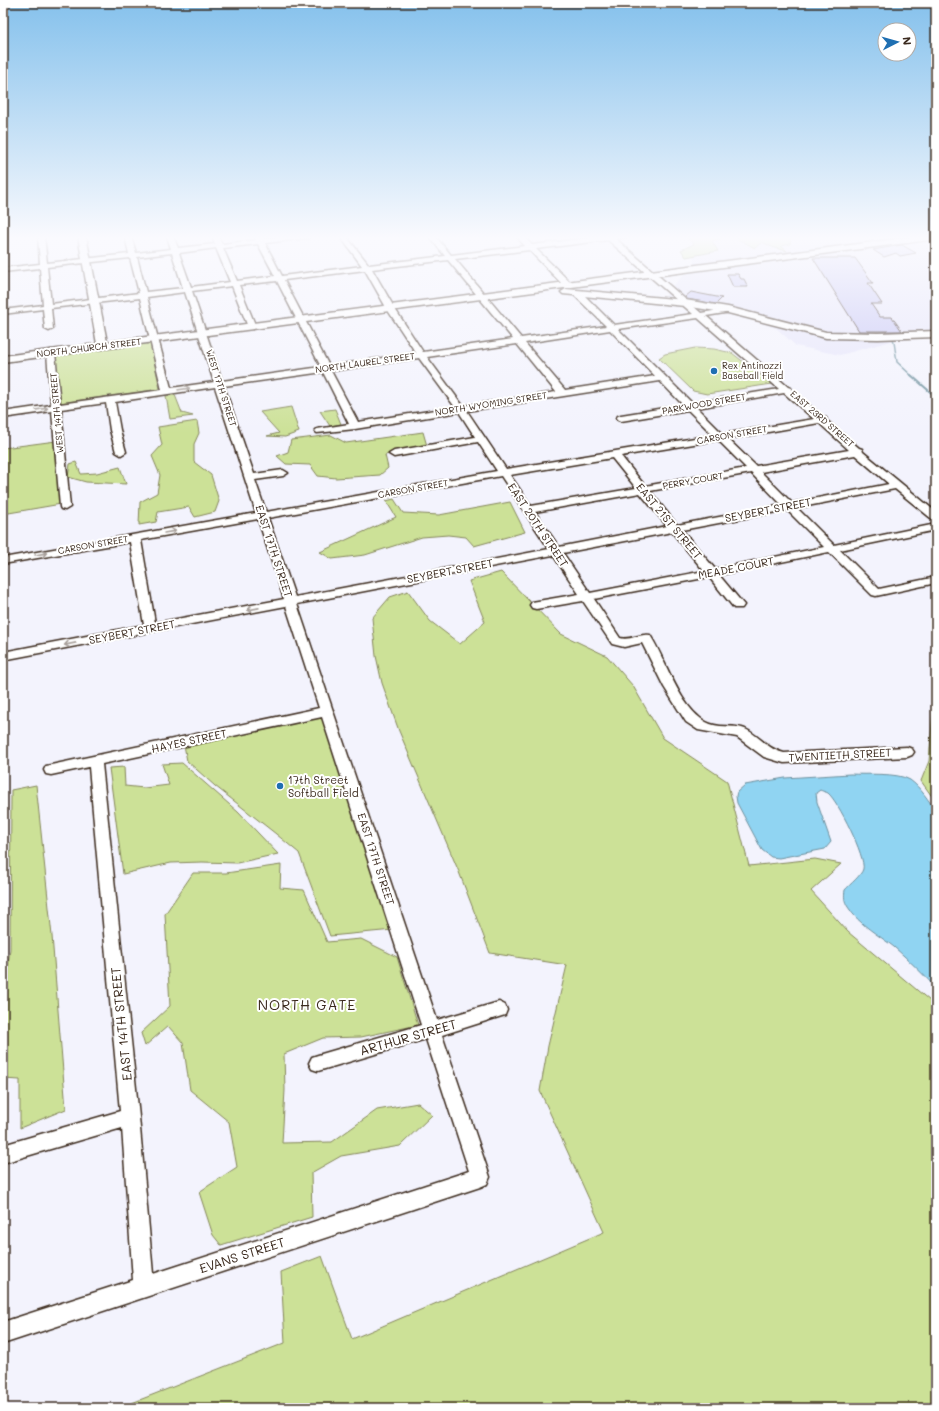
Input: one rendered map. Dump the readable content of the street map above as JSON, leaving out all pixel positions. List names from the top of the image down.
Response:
{
  "streets": {
    "main road": ["NORTH CHURCH STREET"],
    "street": [
      "NORTH LAUREL STREET",
      "WEST 17TH STREET",
      "NORTH WYOMING STREET",
      "PARKWOOD STREET",
      "WEST 14TH STREET",
      "EAST 23RD STREET",
      "CARSON STREET",
      "PERRY COURT",
      "SEYBERT STREET",
      "EAST 21ST STREET",
      "EAST 20TH STREET",
      "EAST 17TH STREET",
      "MEADE COURT",
      "HAYES STREET",
      "TWENTIETH STREET",
      "EAST 14TH STREET",
      "ARTHUR STREET",
      "EVANS STREET"
    ]
  },
  "crossings": [
    ["NORTH CHURCH STREET", "WEST 17TH STREET"],
    ["NORTH CHURCH STREET", "WEST 14TH STREET"],
    ["NORTH CHURCH STREET", "EAST 20TH STREET"],
    ["NORTH LAUREL STREET", "WEST 17TH STREET"],
    ["NORTH LAUREL STREET", "WEST 14TH STREET"],
    ["NORTH LAUREL STREET", "EAST 23RD STREET"],
    ["NORTH LAUREL STREET", "EAST 20TH STREET"],
    ["WEST 17TH STREET", "EAST 17TH STREET"],
    ["NORTH WYOMING STREET", "EAST 20TH STREET"],
    ["PARKWOOD STREET", "EAST 23RD STREET"],
    ["EAST 23RD STREET", "CARSON STREET"],
    ["EAST 23RD STREET", "PERRY COURT"],
    ["EAST 23RD STREET", "SEYBERT STREET"],
    ["CARSON STREET", "EAST 21ST STREET"],
    ["CARSON STREET", "EAST 20TH STREET"],
    ["CARSON STREET", "EAST 17TH STREET"],
    ["PERRY COURT", "EAST 21ST STREET"],
    ["PERRY COURT", "EAST 20TH STREET"],
    ["SEYBERT STREET", "EAST 21ST STREET"],
    ["SEYBERT STREET", "EAST 20TH STREET"],
    ["SEYBERT STREET", "EAST 17TH STREET"],
    ["EAST 21ST STREET", "MEADE COURT"],
    ["EAST 20TH STREET", "MEADE COURT"],
    ["EAST 20TH STREET", "TWENTIETH STREET"],
    ["EAST 17TH STREET", "HAYES STREET"],
    ["EAST 17TH STREET", "ARTHUR STREET"],
    ["EAST 17TH STREET", "EVANS STREET"],
    ["HAYES STREET", "EAST 14TH STREET"],
    ["EAST 14TH STREET", "EVANS STREET"]
  ],
  "districts": ["NORTH GATE"],
  "places": ["Rex Antinozzi Baseball Field", "17th Street Softball Field"],
  "north": "right"
}
